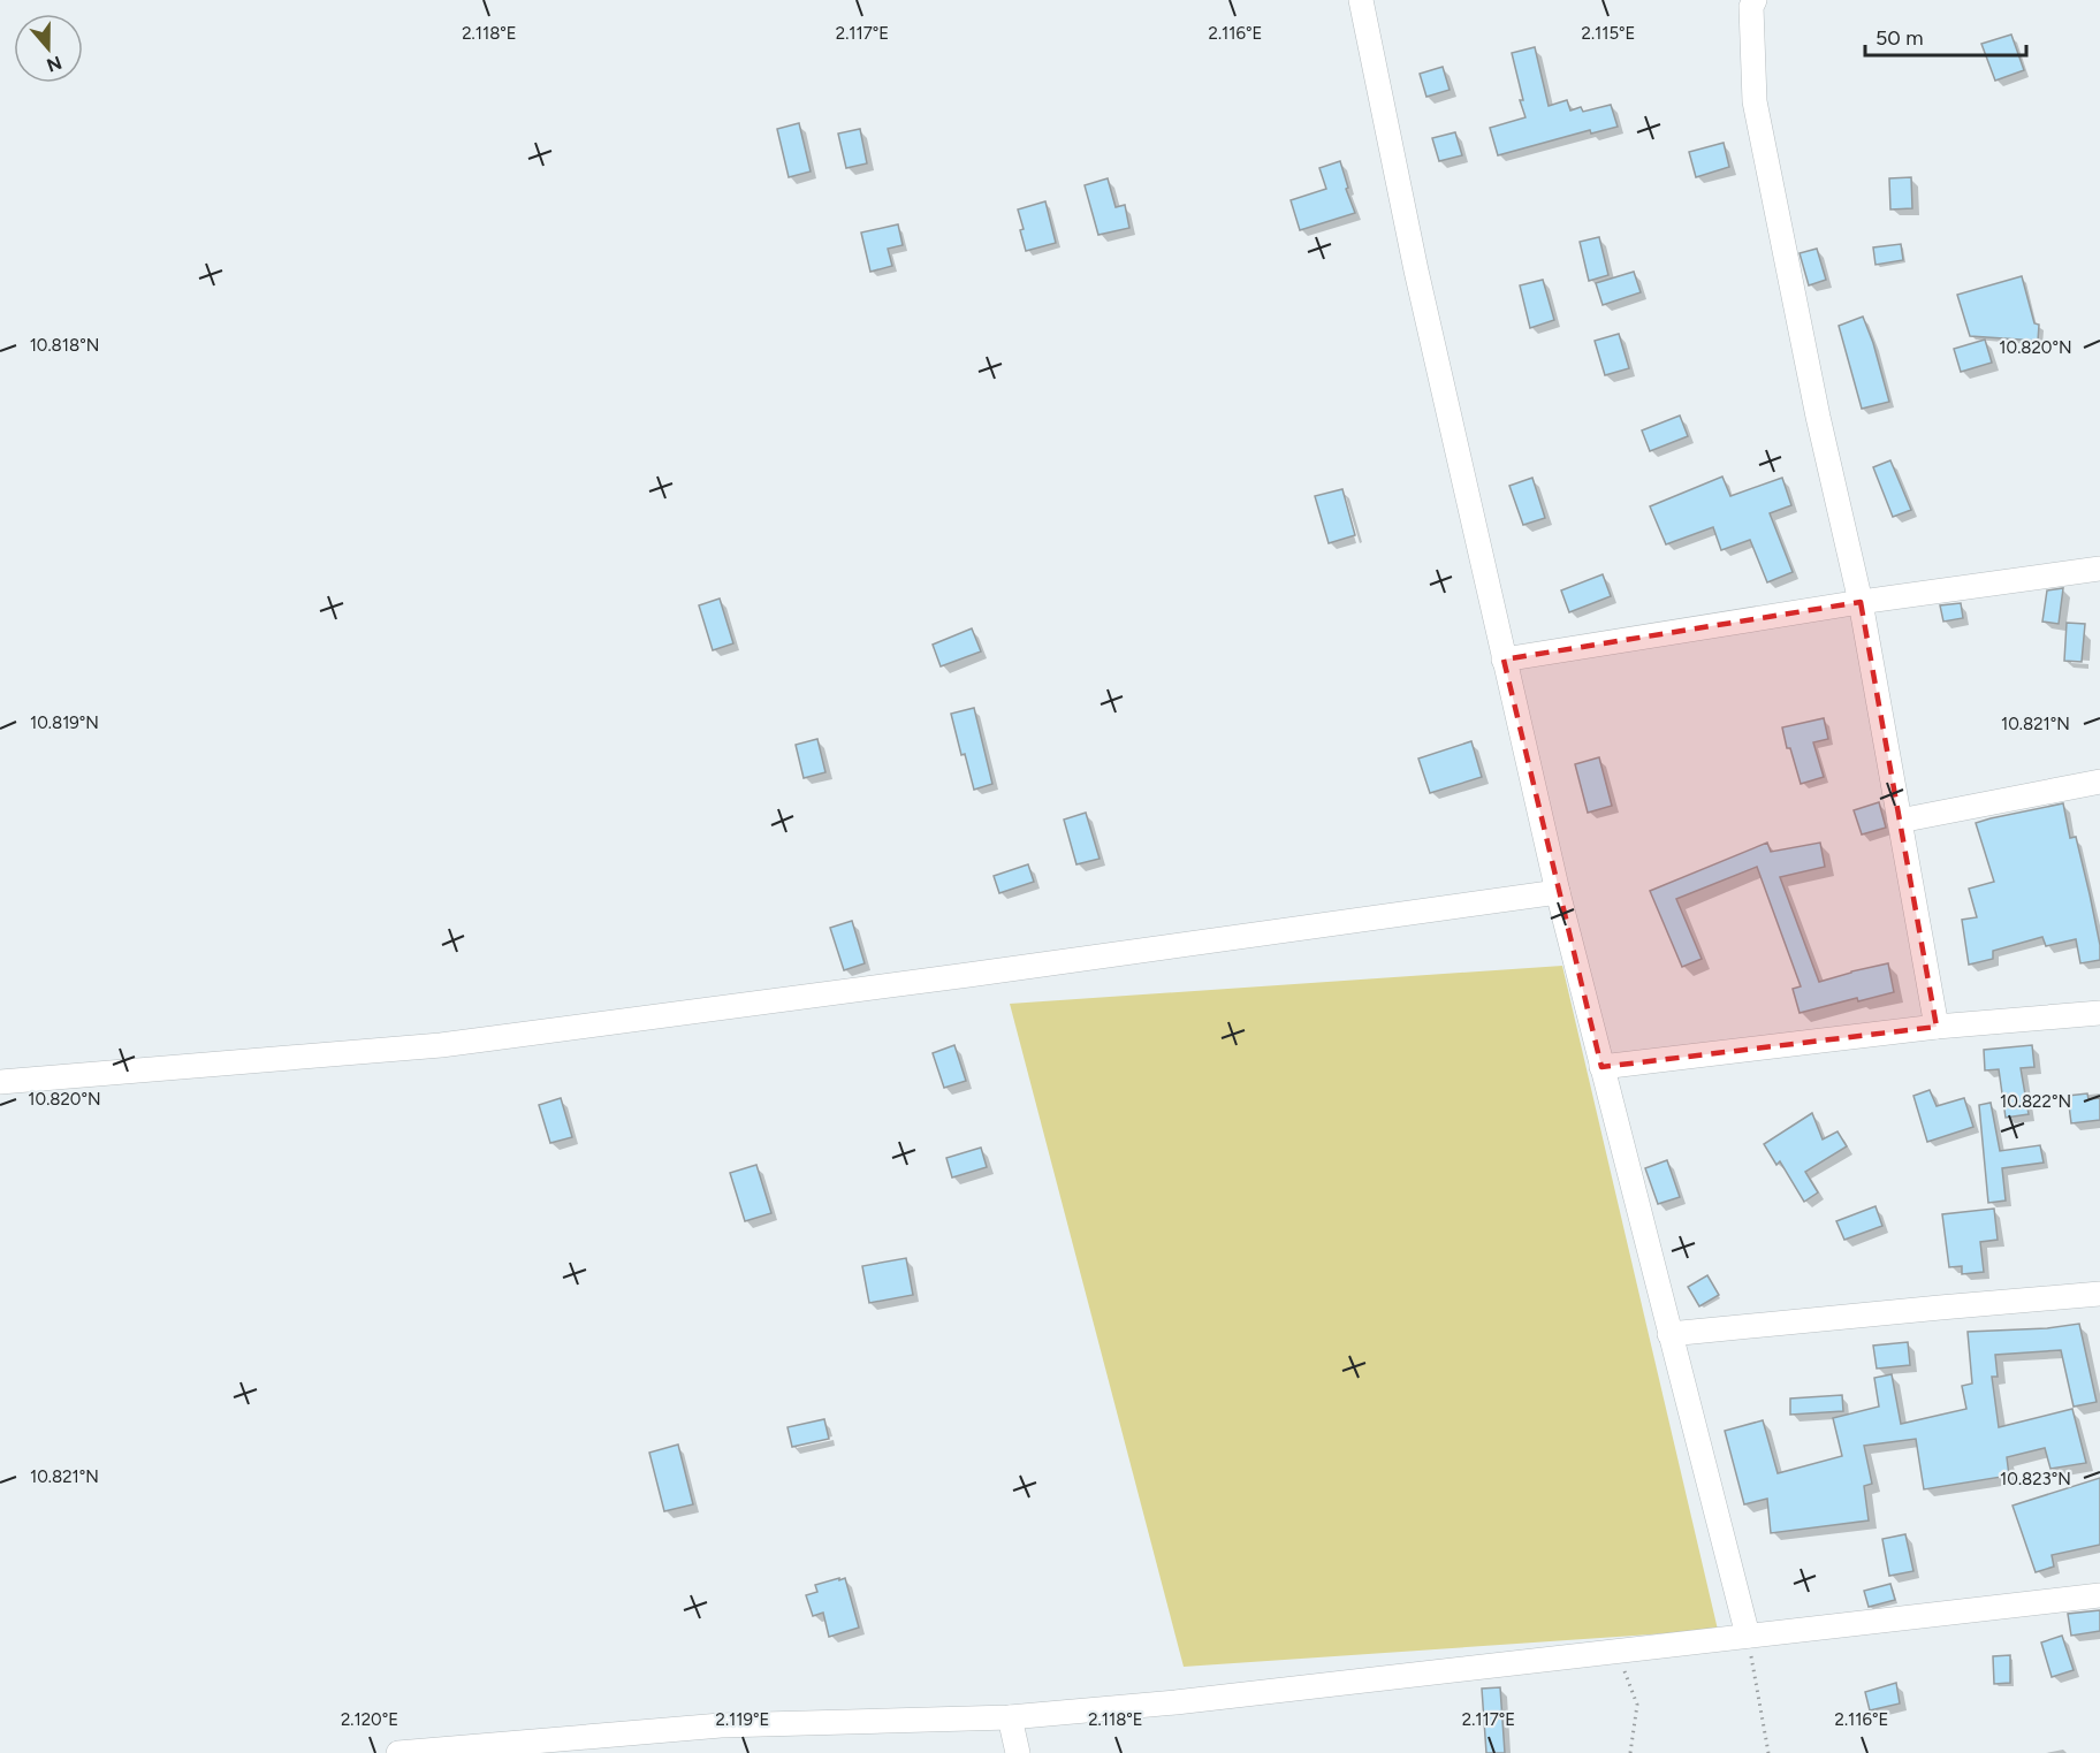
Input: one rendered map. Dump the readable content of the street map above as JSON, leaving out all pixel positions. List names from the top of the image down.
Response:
{
  "scale_bar": "50 m",
  "north": "bottom",
  "coordinates": [
    "2.118°E",
    "2.117°E",
    "2.116°E",
    "2.115°E",
    "10.818°N",
    "10.820°N",
    "10.819°N",
    "10.821°N",
    "10.822°N",
    "10.823°N",
    "2.120°E",
    "2.119°E"
  ]
}
